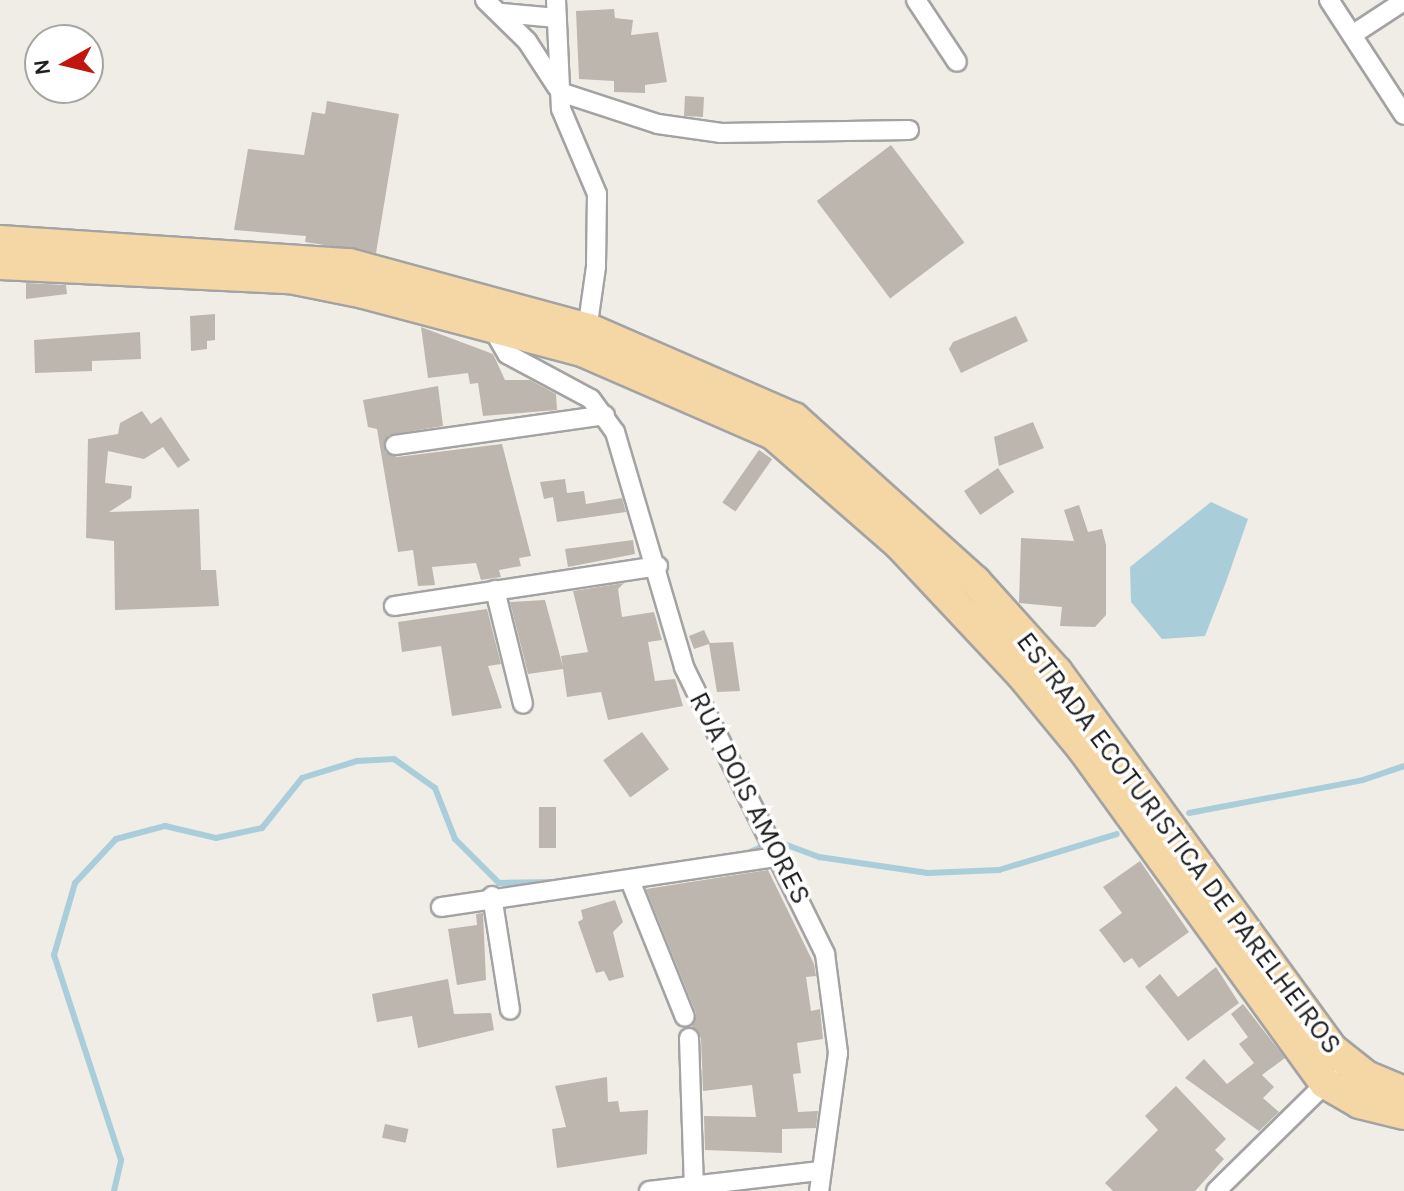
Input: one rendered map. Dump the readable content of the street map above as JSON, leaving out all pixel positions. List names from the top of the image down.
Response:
{
  "streets": {
    "main road": ["ESTRADA ECOTURISTICA DE PARELHEIROS"],
    "street": ["RUA DOIS AMORES"]
  },
  "north": "left"
}
